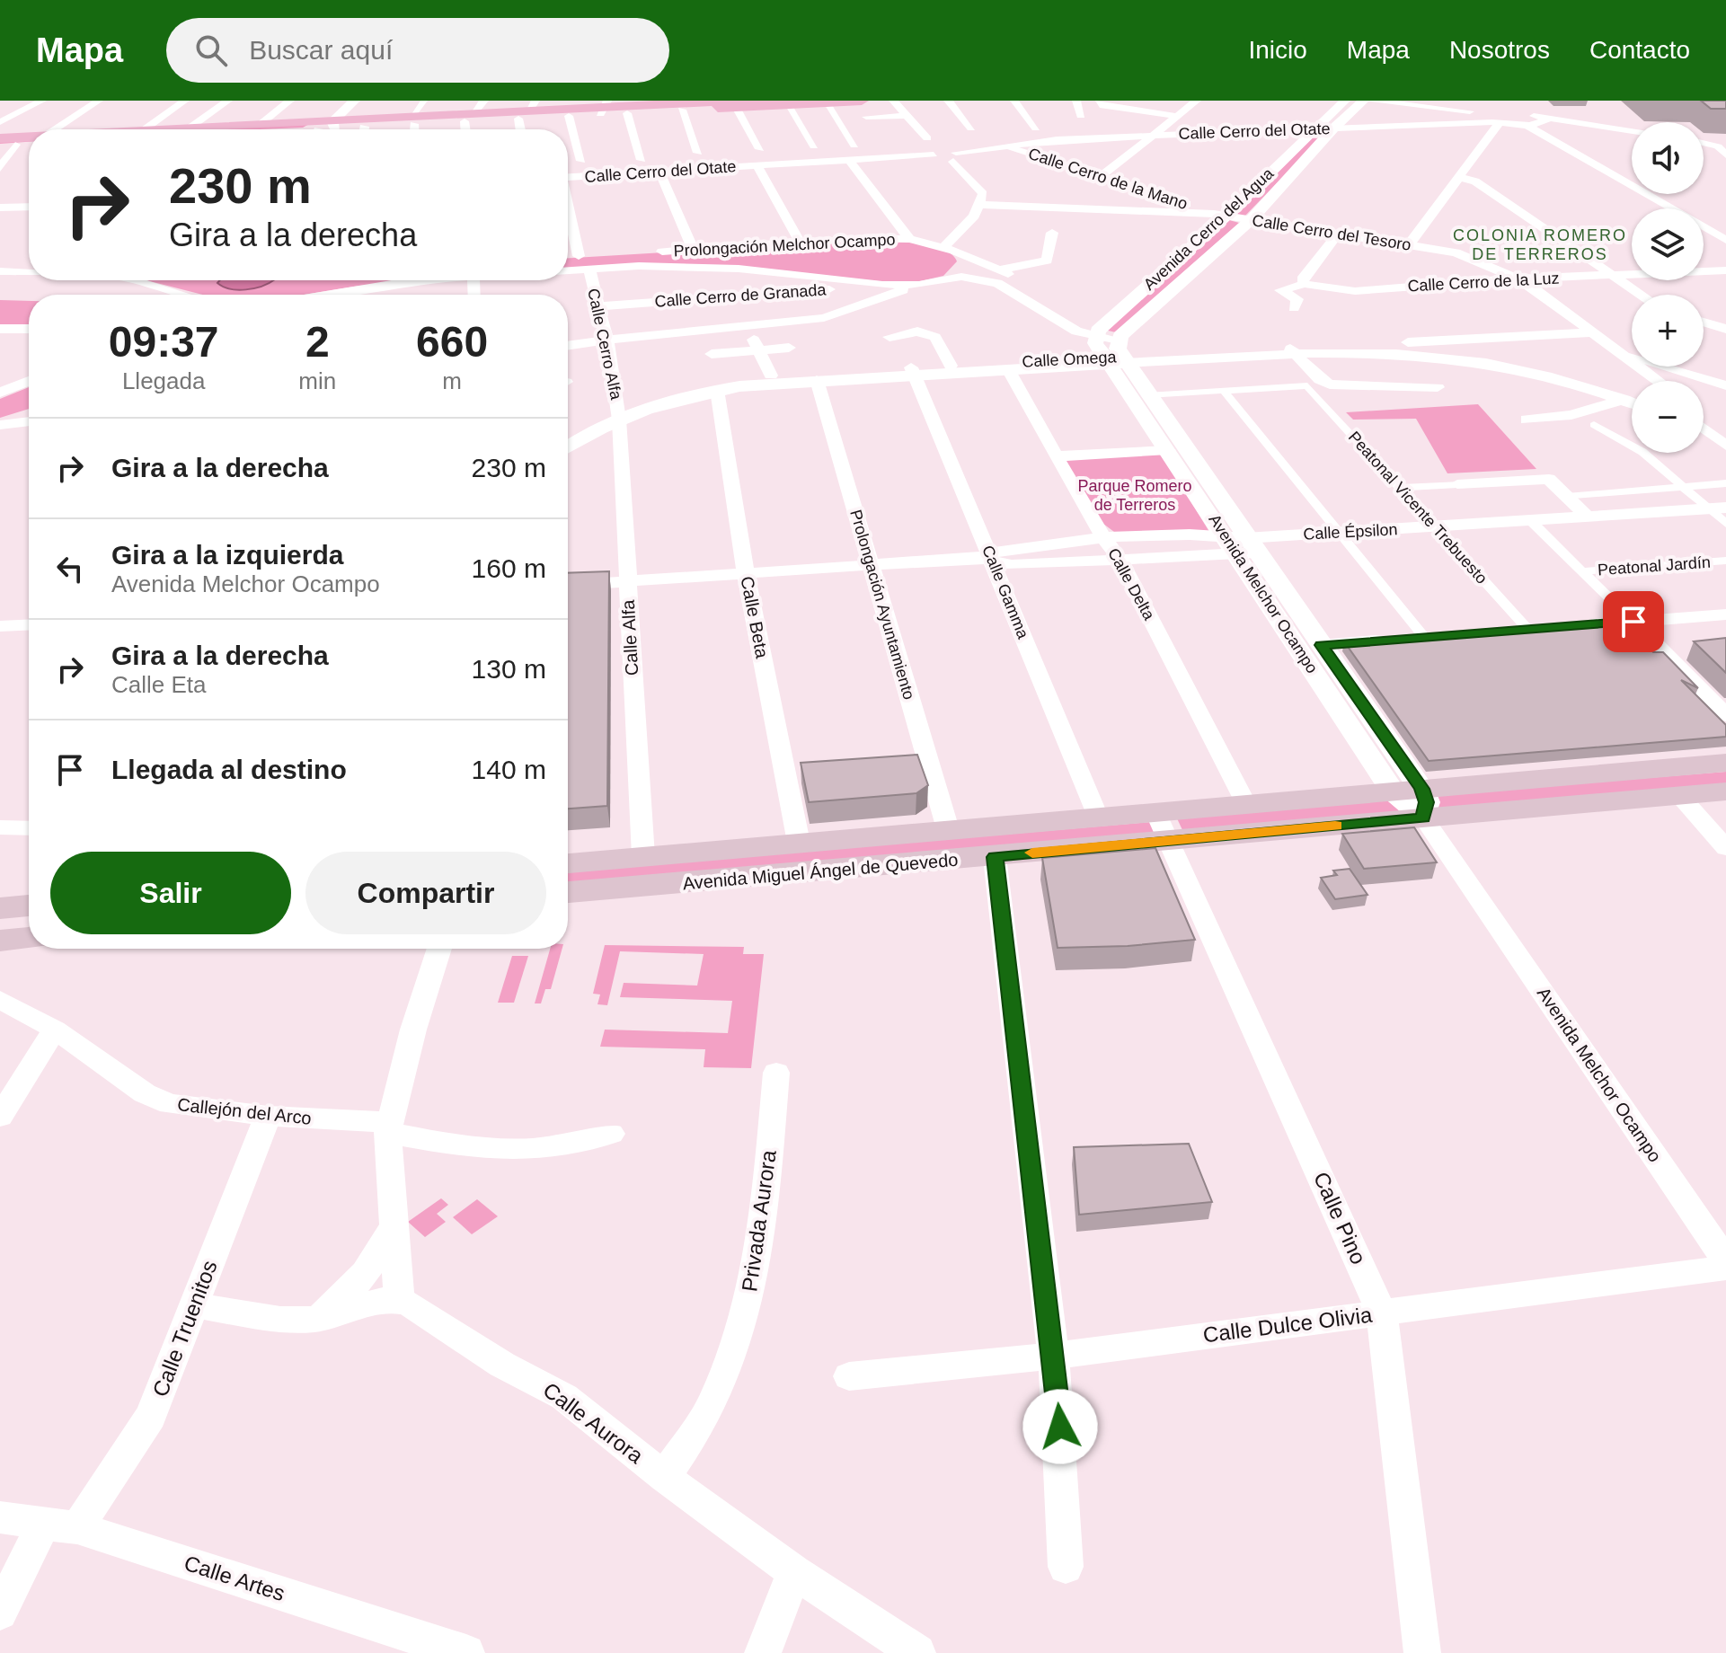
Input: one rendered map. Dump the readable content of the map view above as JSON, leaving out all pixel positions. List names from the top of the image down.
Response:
{
  "streets": {
    "main road": ["Avenida Miguel Ángel de Quevedo"],
    "street": [
      "Calle Cerro del Otate",
      "Calle Cerro de la Mano",
      "Avenida Cerro del Agua",
      "Calle Cerro del Tesoro",
      "Prolongación Melchor Ocampo",
      "Calle Cerro de la Luz",
      "Calle Cerro de Granada",
      "Calle Cerro Alfa",
      "Calle Omega",
      "Peatonal Vicente Trebuesto",
      "Calle Épsilon",
      "Peatonal Jardín",
      "Calle Delta",
      "Calle Gamma",
      "Avenida Melchor Ocampo",
      "Prolongación Ayuntamiento",
      "Calle Beta",
      "Calle Alfa",
      "Callejón del Arco",
      "Calle Pino",
      "Privada Aurora",
      "Calle Dulce Olivia",
      "Calle Truenitos",
      "Calle Aurora",
      "Calle Artes"
    ]
  },
  "crossings": [
    ["Calle Cerro del Otate", "Calle Cerro de la Mano"],
    ["Calle Cerro del Otate", "Avenida Cerro del Agua"],
    ["Calle Cerro de la Mano", "Avenida Cerro del Agua"],
    ["Calle Cerro de la Mano", "Calle Cerro del Tesoro"],
    ["Avenida Cerro del Agua", "Calle Cerro del Tesoro"],
    ["Avenida Cerro del Agua", "Calle Omega"],
    ["Avenida Cerro del Agua", "Avenida Melchor Ocampo"],
    ["Calle Cerro del Tesoro", "Calle Cerro de la Luz"],
    ["Prolongación Melchor Ocampo", "Calle Cerro de Granada"],
    ["Prolongación Melchor Ocampo", "Calle Cerro Alfa"],
    ["Calle Cerro de Granada", "Calle Cerro Alfa"],
    ["Calle Cerro Alfa", "Calle Omega"],
    ["Calle Cerro Alfa", "Calle Alfa"],
    ["Calle Omega", "Calle Delta"],
    ["Calle Omega", "Calle Gamma"],
    ["Calle Omega", "Avenida Melchor Ocampo"],
    ["Calle Omega", "Prolongación Ayuntamiento"],
    ["Calle Omega", "Calle Beta"],
    ["Calle Omega", "Calle Alfa"],
    ["Peatonal Vicente Trebuesto", "Calle Épsilon"],
    ["Calle Épsilon", "Calle Delta"],
    ["Calle Épsilon", "Calle Gamma"],
    ["Calle Épsilon", "Avenida Melchor Ocampo"],
    ["Calle Épsilon", "Prolongación Ayuntamiento"],
    ["Calle Épsilon", "Calle Beta"],
    ["Calle Épsilon", "Calle Alfa"],
    ["Calle Delta", "Avenida Miguel Ángel de Quevedo"],
    ["Calle Gamma", "Avenida Miguel Ángel de Quevedo"],
    ["Avenida Melchor Ocampo", "Avenida Miguel Ángel de Quevedo"],
    ["Prolongación Ayuntamiento", "Avenida Miguel Ángel de Quevedo"],
    ["Calle Beta", "Avenida Miguel Ángel de Quevedo"],
    ["Calle Alfa", "Avenida Miguel Ángel de Quevedo"],
    ["Avenida Miguel Ángel de Quevedo", "Calle Pino"],
    ["Callejón del Arco", "Calle Truenitos"],
    ["Calle Pino", "Calle Dulce Olivia"],
    ["Privada Aurora", "Calle Aurora"],
    ["Calle Truenitos", "Calle Artes"]
  ],
  "districts": ["COLONIA ROMERO DE TERREROS"],
  "parks": ["Parque Romero de Terreros"],
  "page": {
    "header": "Mapa",
    "search": "Buscar aquí",
    "nav": [
      "Inicio",
      "Mapa",
      "Nosotros",
      "Contacto"
    ],
    "map_buttons": ["+", "−"],
    "turn": ["230 m", "Gira a la derecha"],
    "eta": [
      "09:37",
      "Llegada",
      "2",
      "min",
      "660",
      "m"
    ],
    "list": [
      {
        "name": "Gira a la derecha",
        "value": "230 m"
      },
      {
        "name": "Gira a la izquierda",
        "note": "Avenida Melchor Ocampo",
        "value": "160 m"
      },
      {
        "name": "Gira a la derecha",
        "note": "Calle Eta",
        "value": "130 m"
      },
      {
        "name": "Llegada al destino",
        "value": "140 m"
      }
    ],
    "buttons": ["Salir", "Compartir"]
  }
}
